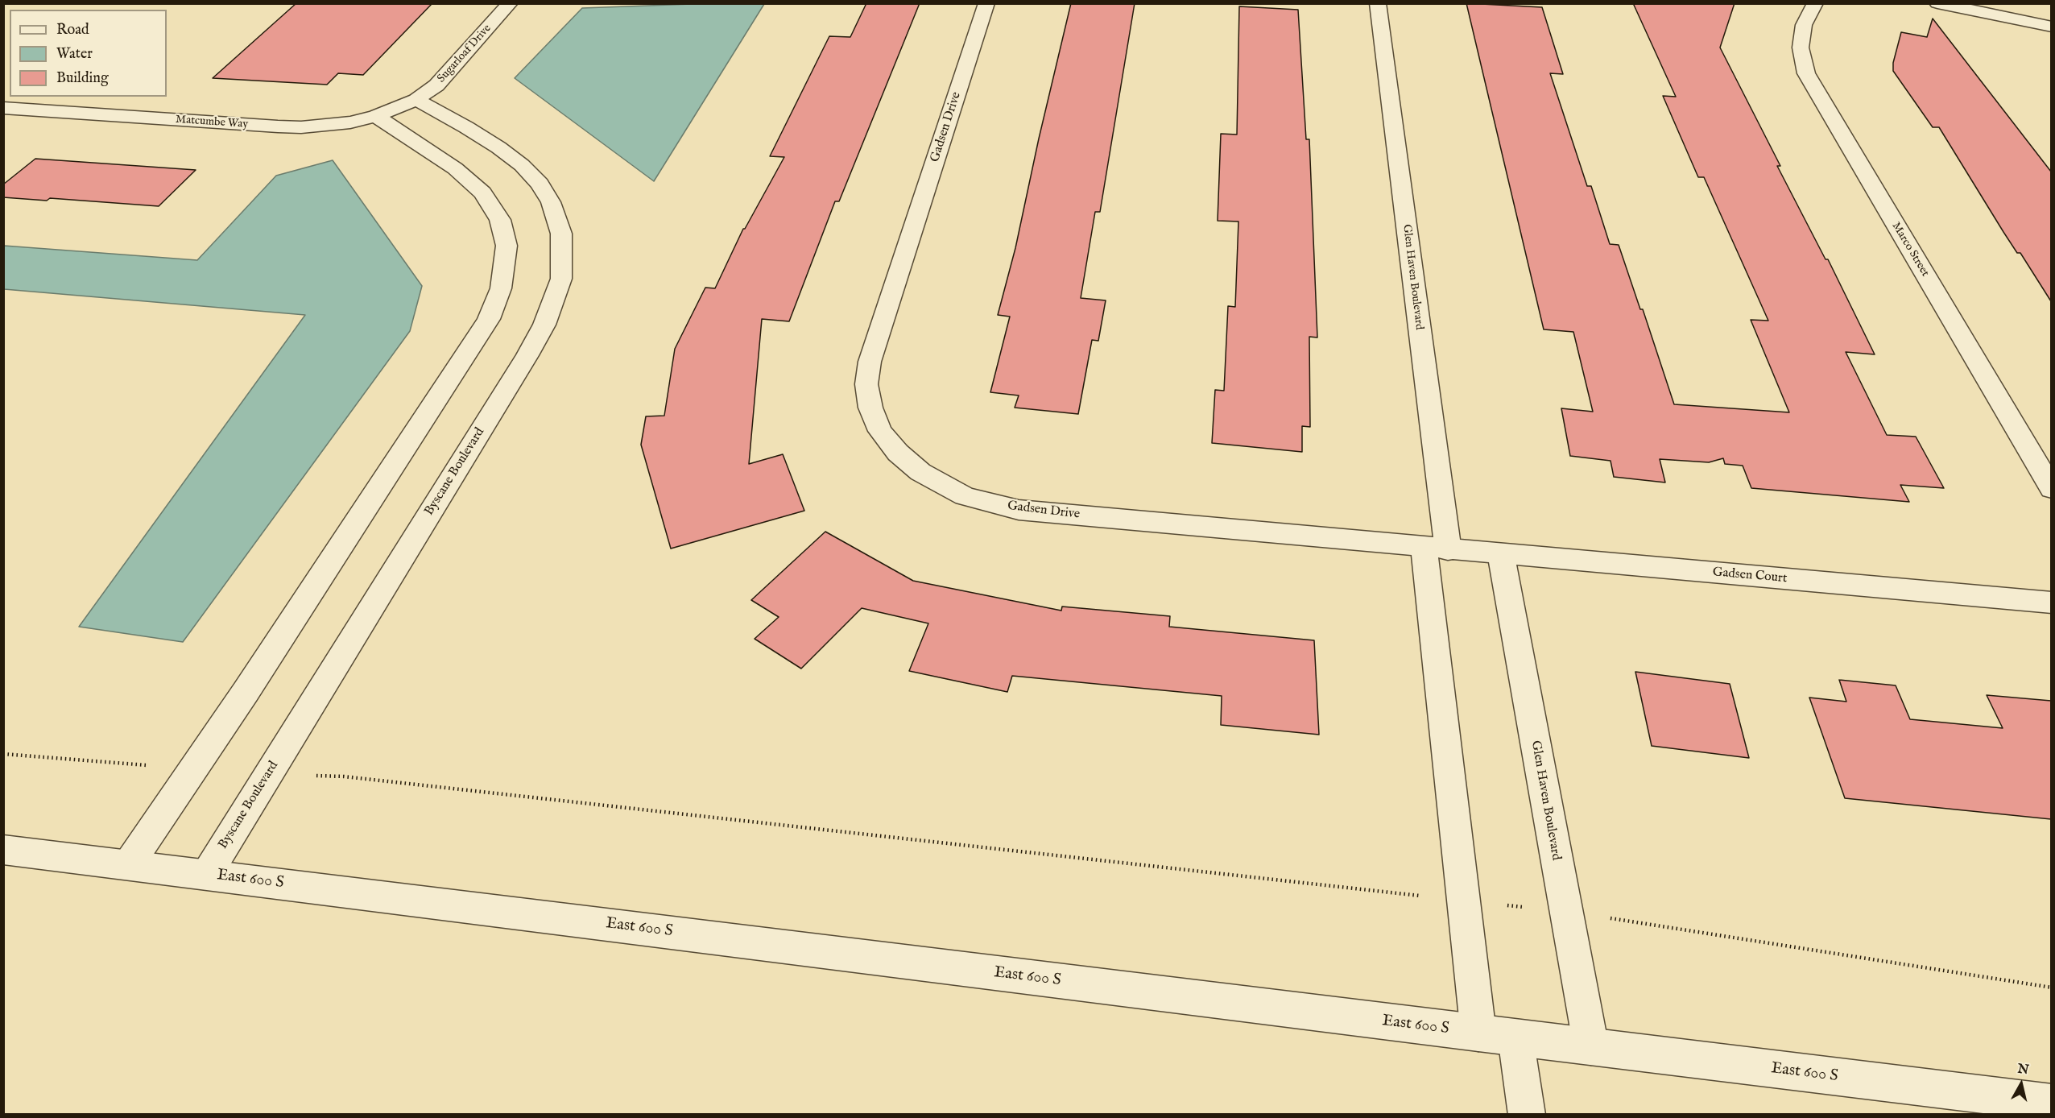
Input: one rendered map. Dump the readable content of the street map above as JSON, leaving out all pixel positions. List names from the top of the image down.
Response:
{
  "streets": {
    "street": [
      "Sugarloaf Drive",
      "Matcumbe Way",
      "Gadsen Drive",
      "Marco Street",
      "Glen Haven Boulevard",
      "Byscane Boulevard",
      "Gadsen Court",
      "East 600 S"
    ]
  },
  "crossings": [
    ["Sugarloaf Drive", "Matcumbe Way"],
    ["Sugarloaf Drive", "Byscane Boulevard"],
    ["Matcumbe Way", "Byscane Boulevard"],
    ["Gadsen Drive", "Glen Haven Boulevard"],
    ["Gadsen Drive", "Gadsen Court"],
    ["Glen Haven Boulevard", "Gadsen Court"],
    ["Glen Haven Boulevard", "East 600 S"],
    ["Byscane Boulevard", "East 600 S"]
  ],
  "legend": ["Road", "Water", "Building"],
  "north": "top"
}
